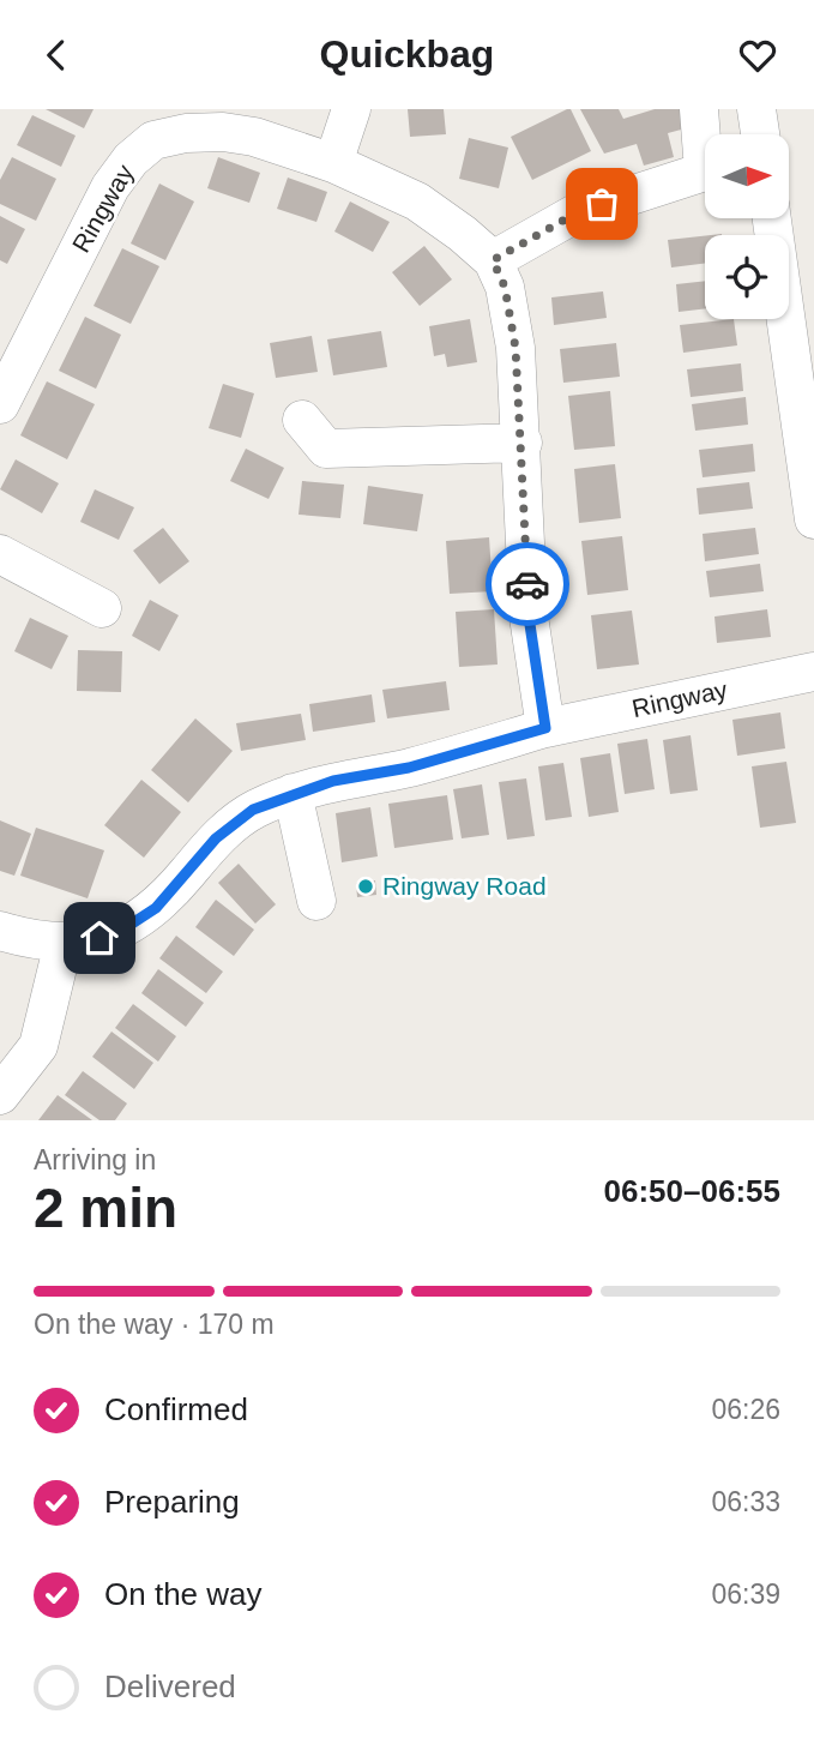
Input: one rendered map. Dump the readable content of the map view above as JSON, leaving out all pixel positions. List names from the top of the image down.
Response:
{
  "streets": {
    "street": ["Ringway"]
  },
  "places": ["Ringway Road"],
  "north": "right",
  "page": {
    "header": "Quickbag",
    "heading": ["2 min", "Arriving in", "06:50–06:55"],
    "bar": "On the way · 170 m",
    "list": [
      ["Confirmed", "06:26"],
      ["Preparing", "06:33"],
      ["On the way", "06:39"],
      "Delivered"
    ]
  }
}
